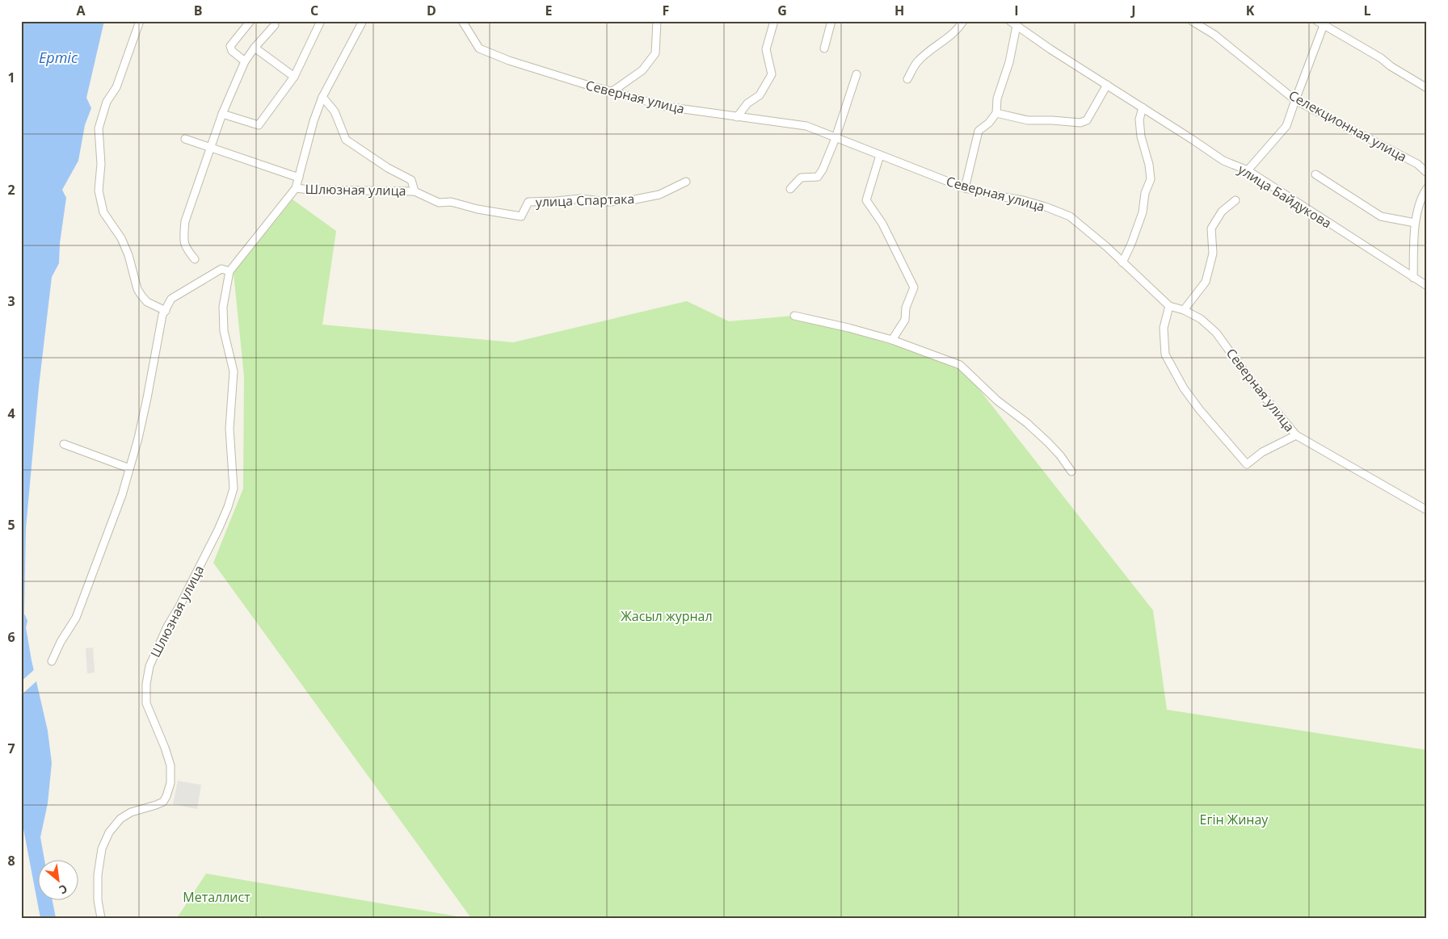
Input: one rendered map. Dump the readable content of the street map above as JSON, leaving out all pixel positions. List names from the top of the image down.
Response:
{
  "streets": {
    "street": [
      "Северная улица",
      "Селекционная улица",
      "Шлюзная улица",
      "улица Байдукова",
      "улица Спартака"
    ]
  },
  "crossings": [
    ["Шлюзная улица", "улица Спартака"]
  ],
  "water": ["Ертіс"],
  "parks": ["Жасыл журнал", "Егін Жинау", "Металлист"],
  "north": "bottom right",
  "grid": {
    "columns": [
      "A",
      "B",
      "C",
      "D",
      "E",
      "F",
      "G",
      "H",
      "I",
      "J",
      "K",
      "L"
    ],
    "rows": [
      "1",
      "2",
      "3",
      "4",
      "5",
      "6",
      "7",
      "8"
    ]
  }
}
